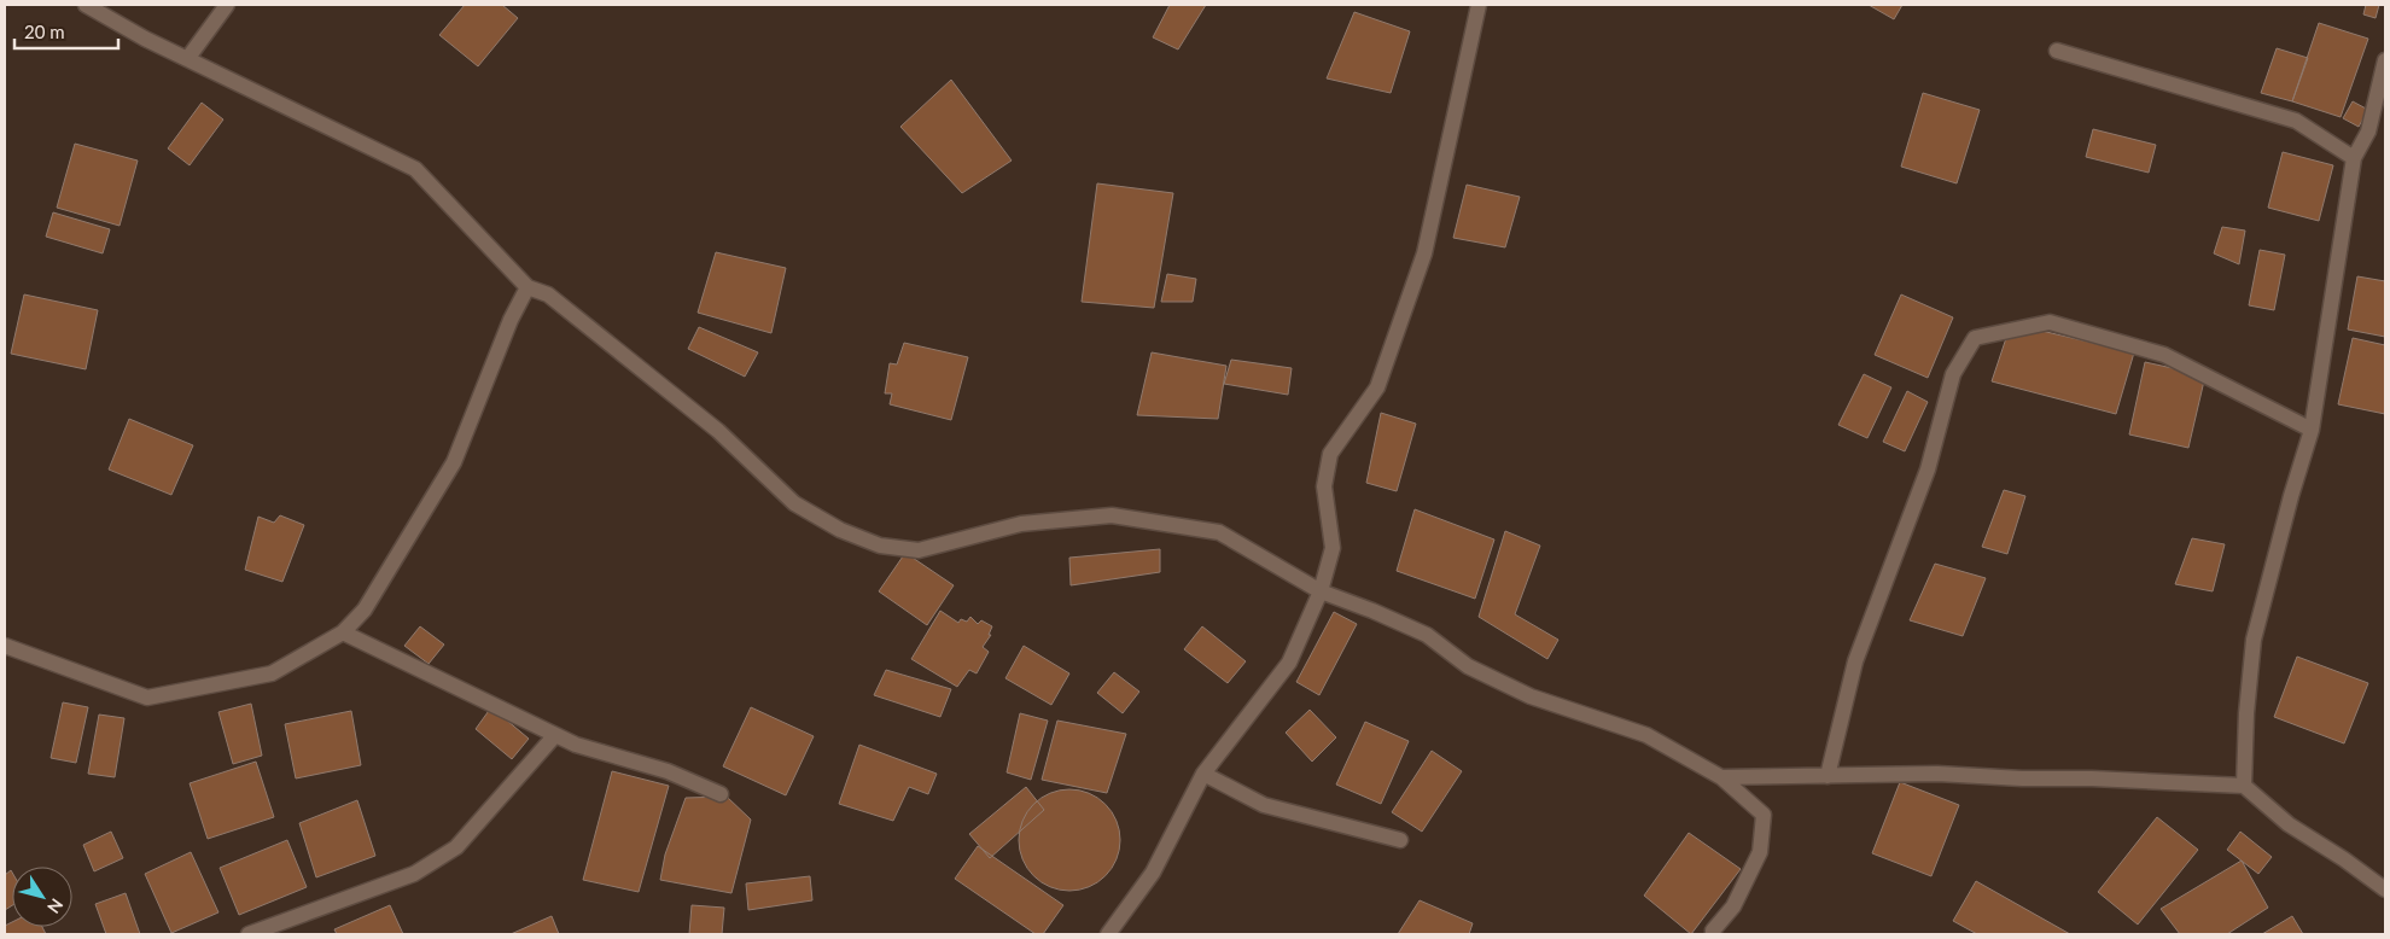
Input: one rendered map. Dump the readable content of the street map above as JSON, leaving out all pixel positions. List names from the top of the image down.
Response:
{
  "scale_bar": "20 m",
  "north": "bottom right"
}
